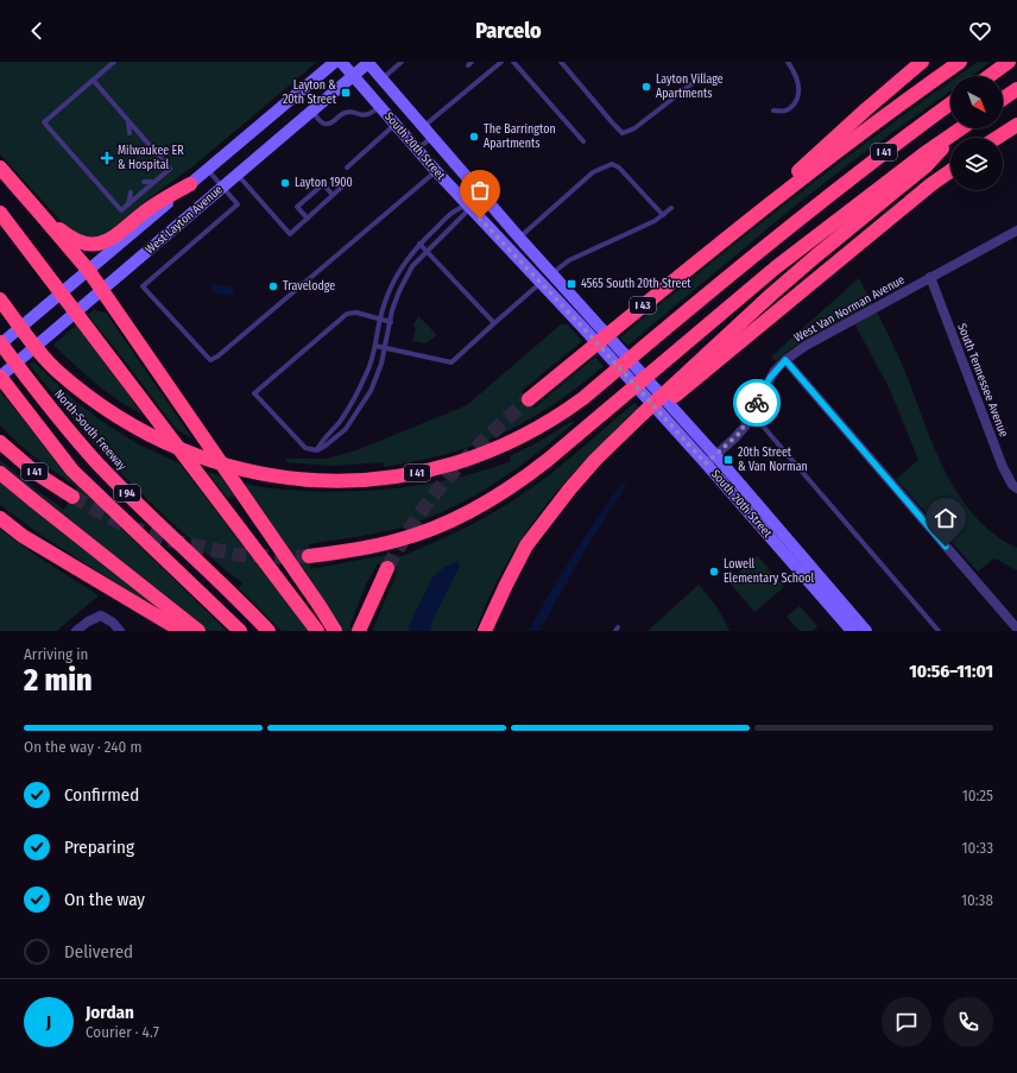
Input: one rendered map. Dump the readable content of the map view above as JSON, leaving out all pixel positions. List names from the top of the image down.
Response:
{
  "streets": {
    "highway": [
      "I 41",
      "I 43",
      "North-South Freeway",
      "I 94"
    ],
    "street": [
      "South 20th Street",
      "West Layton Avenue",
      "West Van Norman Avenue",
      "South Tennessee Avenue"
    ]
  },
  "crossings": [
    ["South 20th Street", "West Layton Avenue"],
    ["South 20th Street", "West Van Norman Avenue"],
    ["West Layton Avenue", "North-South Freeway"],
    ["West Layton Avenue", "I 94"],
    ["West Van Norman Avenue", "South Tennessee Avenue"]
  ],
  "places": {
    "other": [
      "Layton Village Apartments",
      "The Barrington Apartments",
      "Layton 1900",
      "Travelodge",
      "Lowell Elementary School"
    ],
    "transit": ["Layton & 20th Street", "4565 South 20th Street", "20th Street & Van Norman"],
    "health": ["Milwaukee ER & Hospital"]
  },
  "north": "bottom right",
  "page": {
    "header": "Parcelo",
    "heading": ["2 min", "Arriving in", "10:56–11:01"],
    "panel": ["Jordan", "Courier · 4.7"],
    "bar": "On the way · 240 m",
    "list": [
      ["Confirmed", "10:25"],
      ["Preparing", "10:33"],
      ["On the way", "10:38"],
      "Delivered"
    ],
    "round": "J"
  }
}
